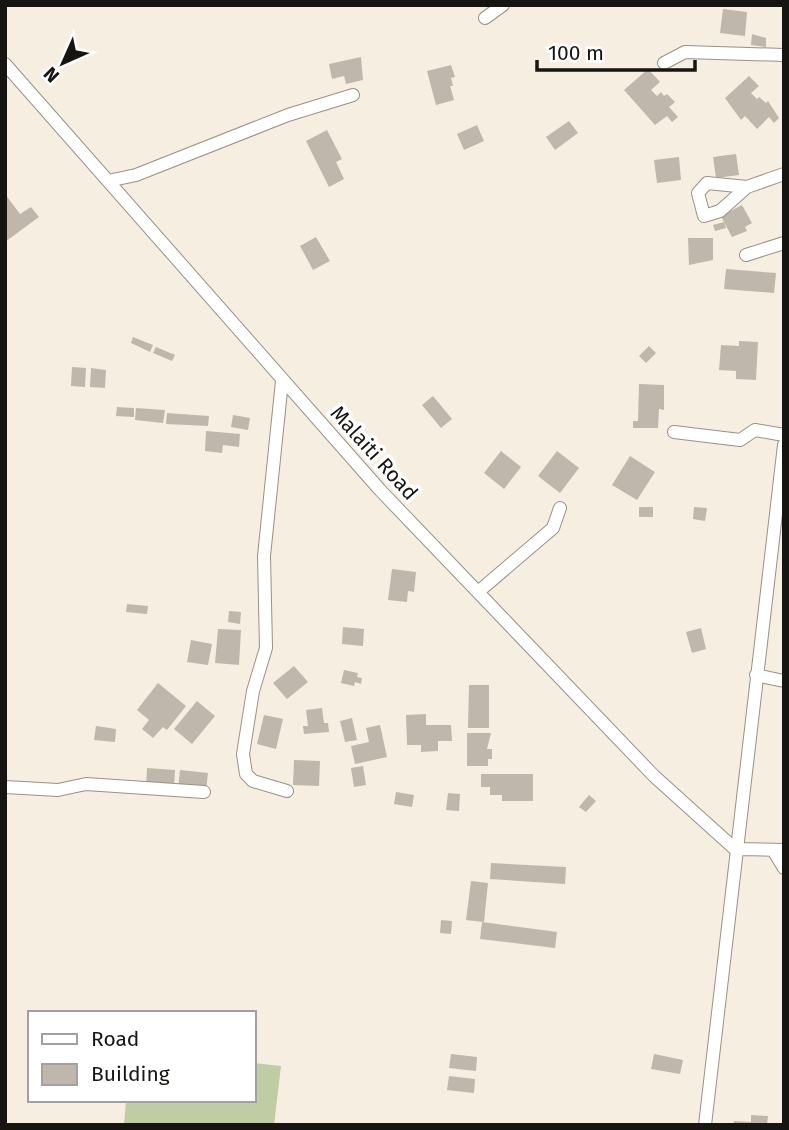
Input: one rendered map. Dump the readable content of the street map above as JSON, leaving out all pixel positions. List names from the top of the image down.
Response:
{
  "streets": {
    "street": ["Malaiti Road"]
  },
  "legend": ["Road", "Building"],
  "scale_bar": "100 m",
  "north": "bottom left"
}
